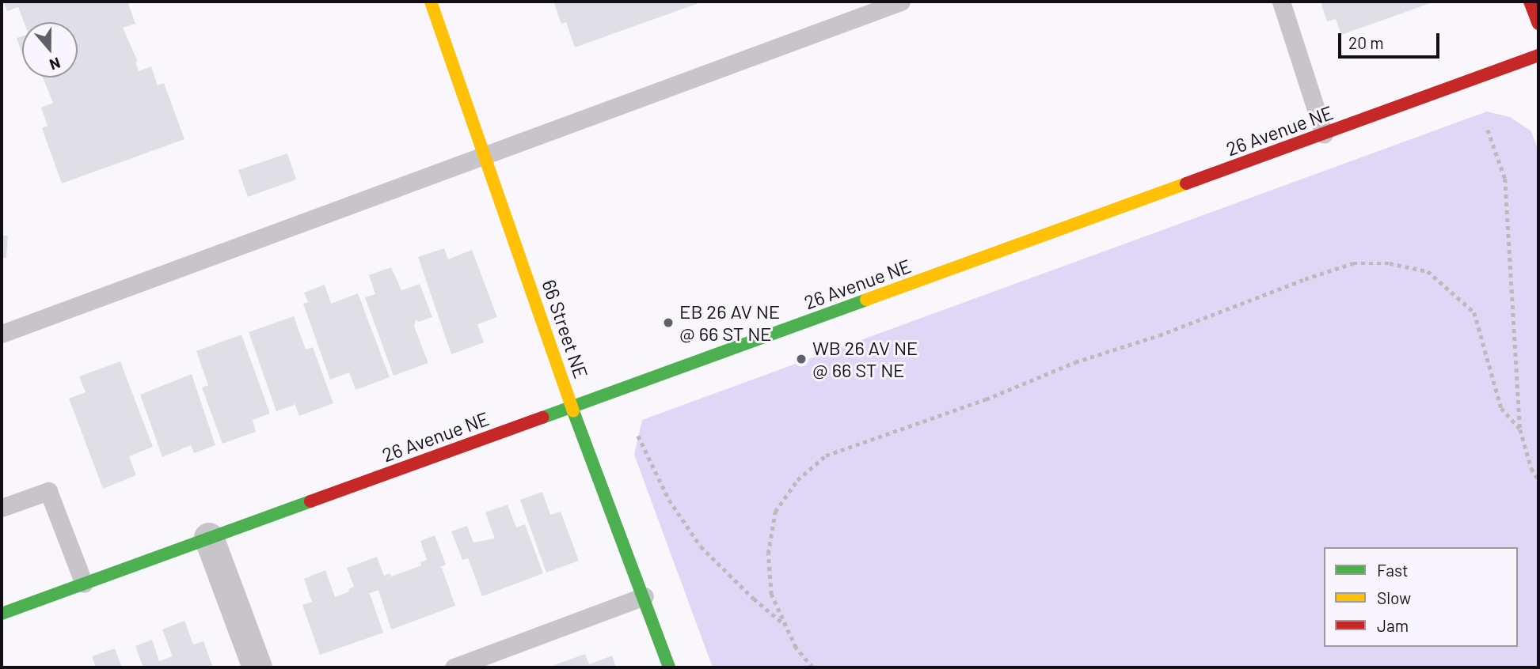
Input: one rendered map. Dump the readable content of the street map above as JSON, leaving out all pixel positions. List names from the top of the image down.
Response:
{
  "streets": {
    "street": ["26 Avenue NE", "66 Street NE"]
  },
  "crossings": [
    ["26 Avenue NE", "66 Street NE"]
  ],
  "places": ["EB 26 AV NE @ 66 ST NE", "WB 26 AV NE @ 66 ST NE"],
  "legend": ["Fast", "Slow", "Jam"],
  "scale_bar": "20 m",
  "north": "bottom"
}
